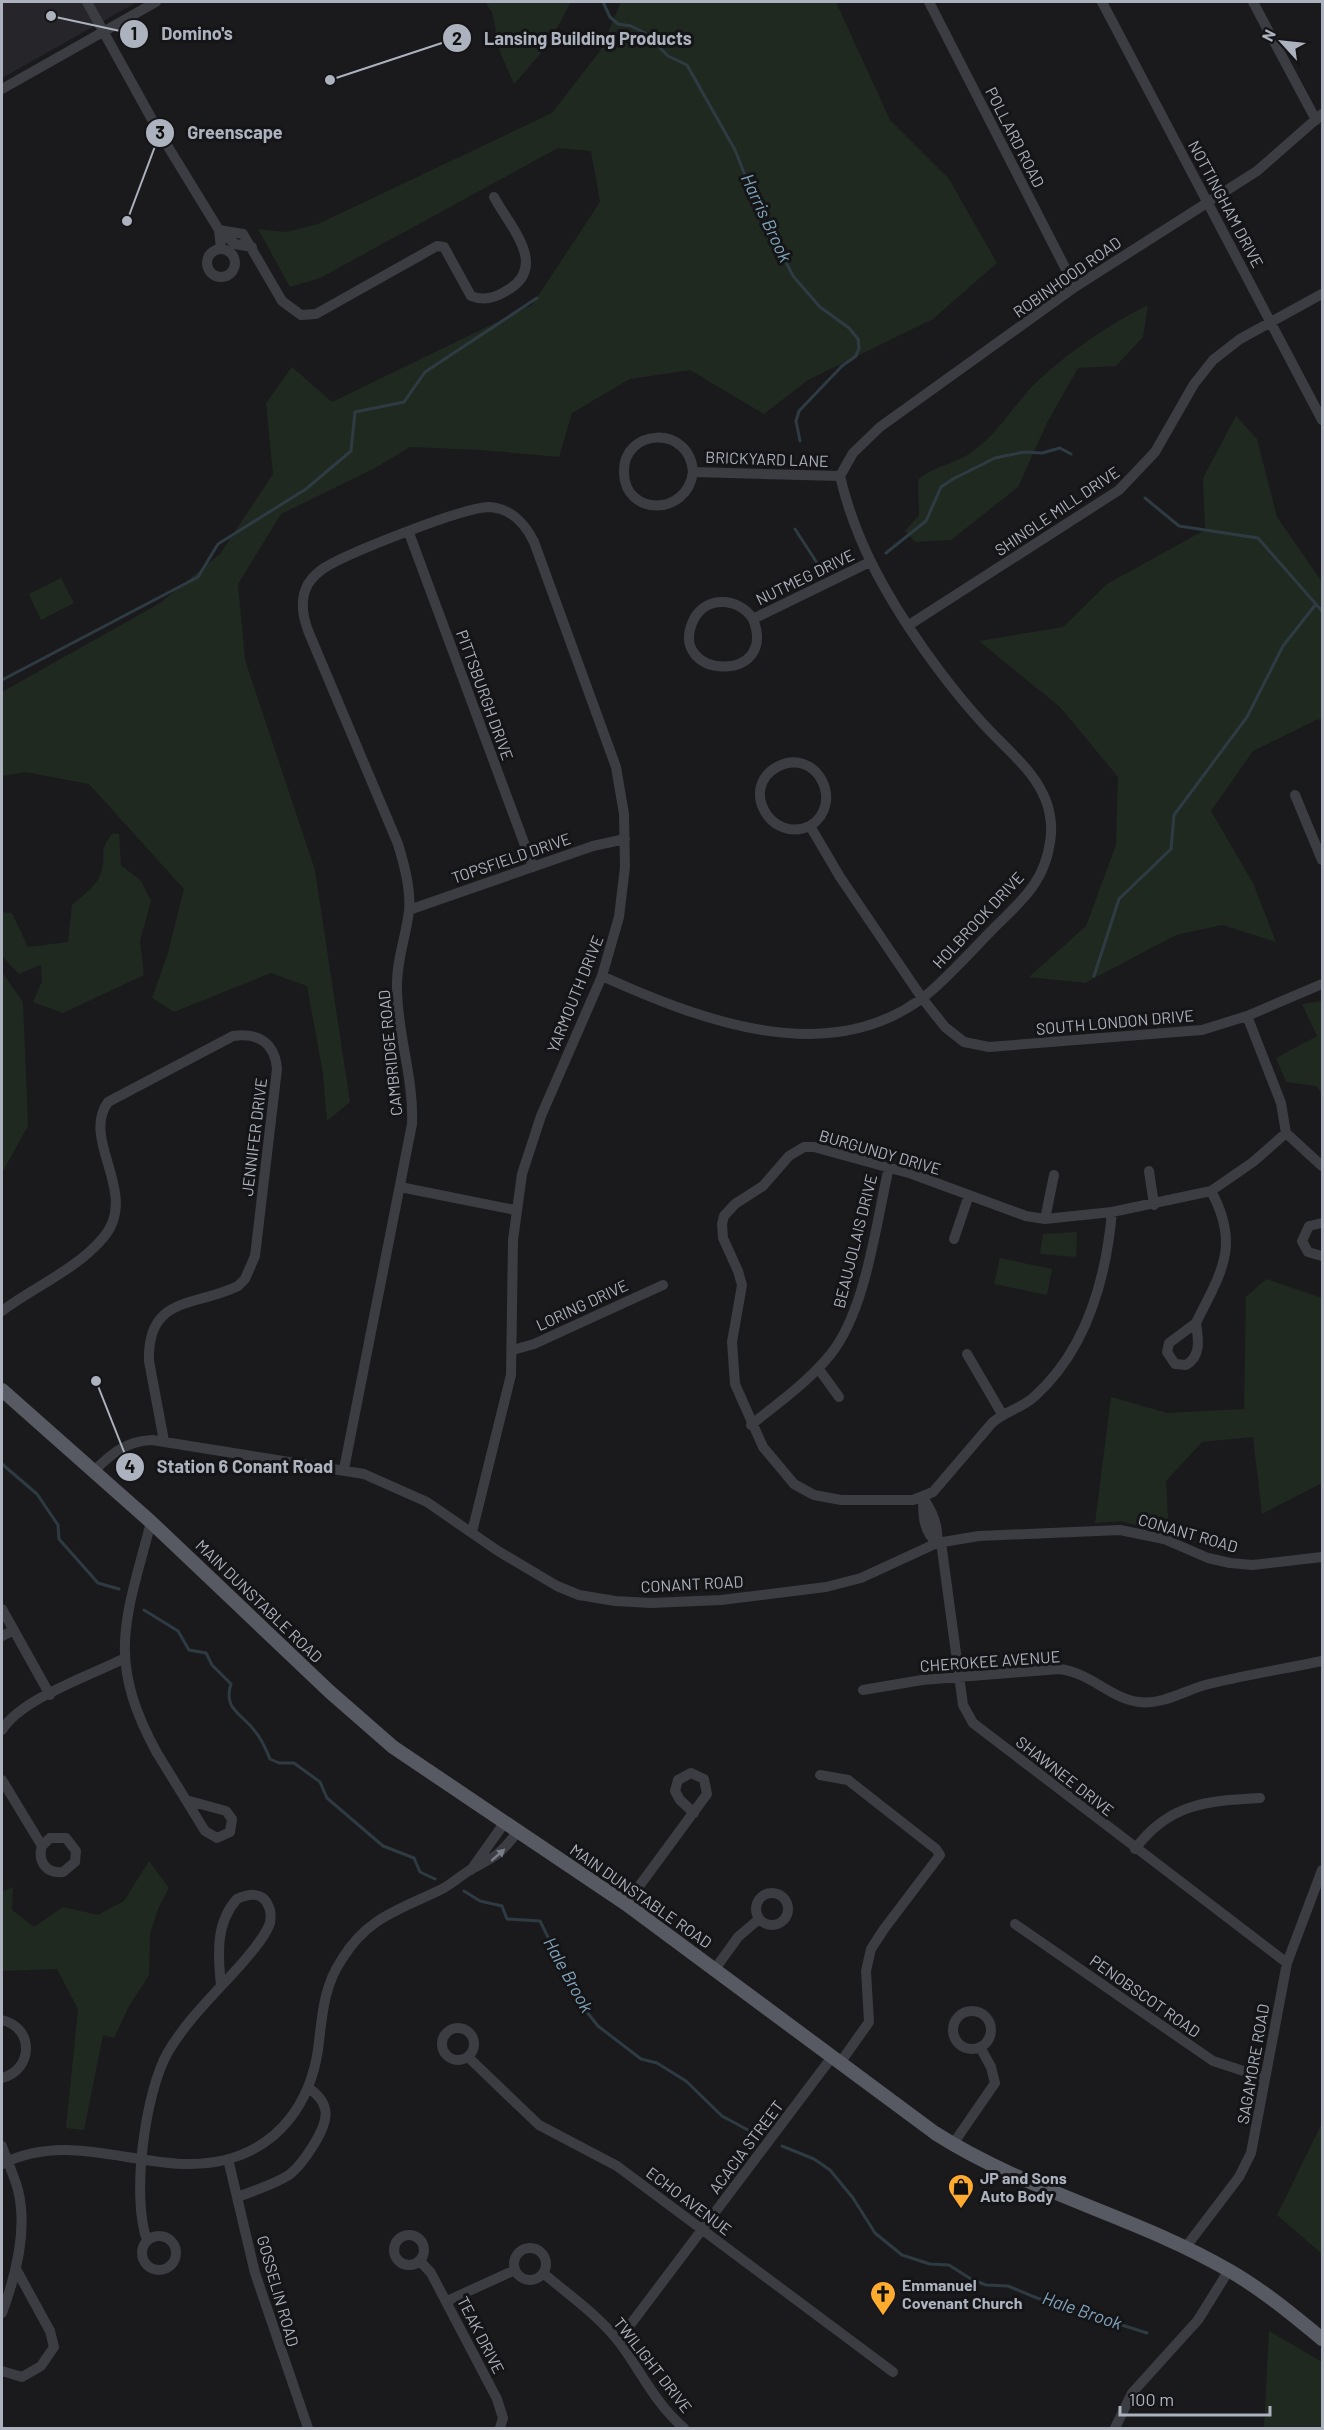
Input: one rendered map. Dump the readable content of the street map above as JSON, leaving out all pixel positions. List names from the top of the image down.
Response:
{
  "streets": {
    "main road": ["MAIN DUNSTABLE ROAD"],
    "street": [
      "POLLARD ROAD",
      "NOTTINGHAM DRIVE",
      "ROBINHOOD ROAD",
      "BRICKYARD LANE",
      "SHINGLE MILL DRIVE",
      "NUTMEG DRIVE",
      "PITTSBURGH DRIVE",
      "TOPSFIELD DRIVE",
      "HOLBROOK DRIVE",
      "YARMOUTH DRIVE",
      "SOUTH LONDON DRIVE",
      "CAMBRIDGE ROAD",
      "JENNIFER DRIVE",
      "BURGUNDY DRIVE",
      "BEAUJOLAIS DRIVE",
      "LORING DRIVE",
      "CONANT ROAD",
      "CHEROKEE AVENUE",
      "SHAWNEE DRIVE",
      "PENOBSCOT ROAD",
      "SAGAMORE ROAD",
      "ACACIA STREET",
      "ECHO AVENUE",
      "GOSSELIN ROAD",
      "TEAK DRIVE",
      "TWILIGHT DRIVE"
    ]
  },
  "crossings": [
    ["POLLARD ROAD", "ROBINHOOD ROAD"],
    ["NOTTINGHAM DRIVE", "ROBINHOOD ROAD"],
    ["NOTTINGHAM DRIVE", "SHINGLE MILL DRIVE"],
    ["ROBINHOOD ROAD", "BRICKYARD LANE"],
    ["ROBINHOOD ROAD", "HOLBROOK DRIVE"],
    ["BRICKYARD LANE", "HOLBROOK DRIVE"],
    ["SHINGLE MILL DRIVE", "HOLBROOK DRIVE"],
    ["NUTMEG DRIVE", "HOLBROOK DRIVE"],
    ["PITTSBURGH DRIVE", "TOPSFIELD DRIVE"],
    ["PITTSBURGH DRIVE", "YARMOUTH DRIVE"],
    ["PITTSBURGH DRIVE", "CAMBRIDGE ROAD"],
    ["TOPSFIELD DRIVE", "YARMOUTH DRIVE"],
    ["TOPSFIELD DRIVE", "CAMBRIDGE ROAD"],
    ["HOLBROOK DRIVE", "YARMOUTH DRIVE"],
    ["HOLBROOK DRIVE", "SOUTH LONDON DRIVE"],
    ["YARMOUTH DRIVE", "CAMBRIDGE ROAD"],
    ["YARMOUTH DRIVE", "LORING DRIVE"],
    ["YARMOUTH DRIVE", "CONANT ROAD"],
    ["CAMBRIDGE ROAD", "CONANT ROAD"],
    ["JENNIFER DRIVE", "CONANT ROAD"],
    ["BURGUNDY DRIVE", "BEAUJOLAIS DRIVE"],
    ["CONANT ROAD", "MAIN DUNSTABLE ROAD"],
    ["CONANT ROAD", "SHAWNEE DRIVE"],
    ["MAIN DUNSTABLE ROAD", "SAGAMORE ROAD"],
    ["MAIN DUNSTABLE ROAD", "ACACIA STREET"],
    ["CHEROKEE AVENUE", "SHAWNEE DRIVE"],
    ["SHAWNEE DRIVE", "SAGAMORE ROAD"],
    ["PENOBSCOT ROAD", "SAGAMORE ROAD"],
    ["ACACIA STREET", "ECHO AVENUE"],
    ["ACACIA STREET", "TWILIGHT DRIVE"],
    ["TEAK DRIVE", "TWILIGHT DRIVE"]
  ],
  "water": ["Harris Brook", "Hale Brook"],
  "places": {
    "other": [
      "Domino's",
      "Lansing Building Products",
      "Greenscape",
      "Station 6 Conant Road"
    ],
    "shop": ["JP and Sons Auto Body"],
    "church": ["Emmanuel Covenant Church"]
  },
  "scale_bar": "100 m",
  "north": "top left"
}
